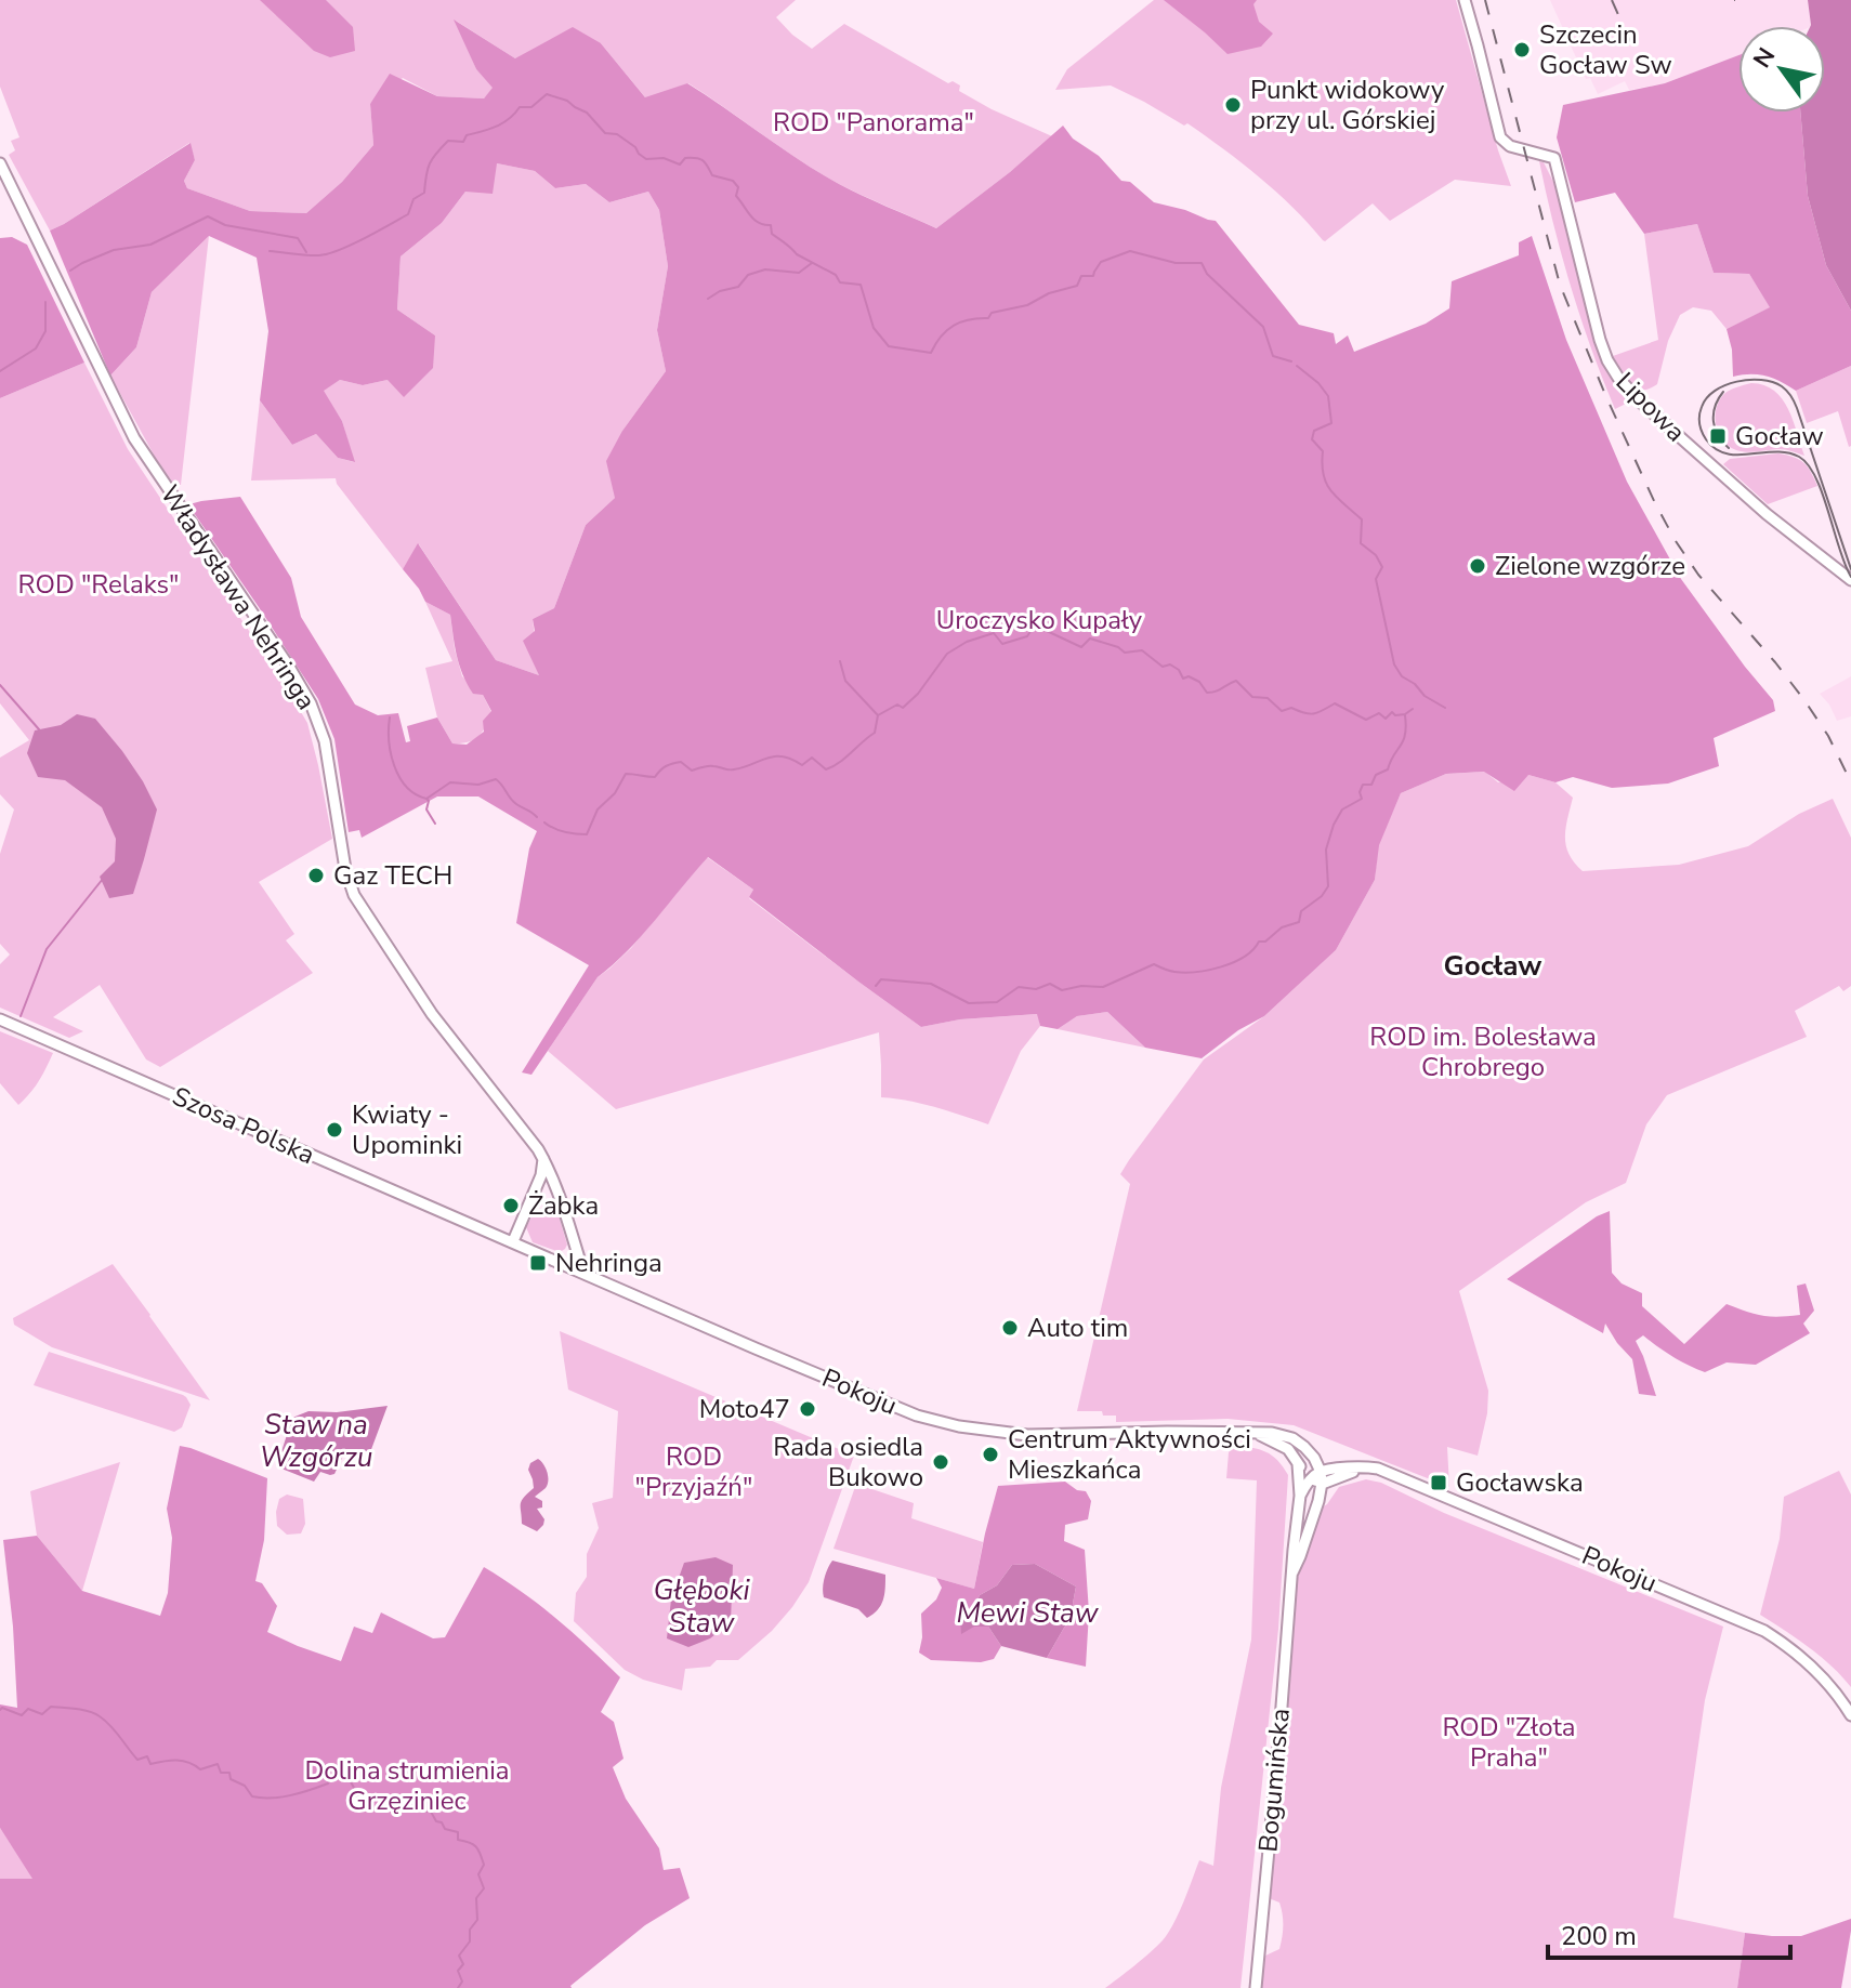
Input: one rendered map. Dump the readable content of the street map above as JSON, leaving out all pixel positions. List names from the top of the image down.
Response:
{
  "streets": {
    "street": [
      "Lipowa",
      "Władysława Nehringa",
      "Szosa Polska",
      "Pokoju",
      "Bogumińska"
    ]
  },
  "crossings": [
    ["Władysława Nehringa", "Szosa Polska"],
    ["Władysława Nehringa", "Pokoju"],
    ["Szosa Polska", "Pokoju"],
    ["Pokoju", "Bogumińska"]
  ],
  "districts": ["Gocław"],
  "water": ["Staw na Wzgórzu", "Głęboki Staw", "Mewi Staw"],
  "parks": [
    "ROD \"Panorama\"",
    "ROD \"Relaks\"",
    "Uroczysko Kupały",
    "ROD im. Bolesława Chrobrego",
    "ROD \"Przyjaźń\"",
    "ROD \"Złota Praha\"",
    "Dolina strumienia Grzęziniec"
  ],
  "places": {
    "other": [
      "Szczecin Gocław Sw",
      "Punkt widokowy przy ul. Górskiej",
      "Zielone wzgórze",
      "Gaz TECH",
      "Kwiaty - Upominki",
      "Żabka",
      "Auto tim",
      "Moto47",
      "Centrum Aktywności Mieszkańca",
      "Rada osiedla Bukowo"
    ],
    "transit": ["Gocław", "Nehringa", "Gocławska"]
  },
  "scale_bar": "200 m",
  "north": "top left"
}
